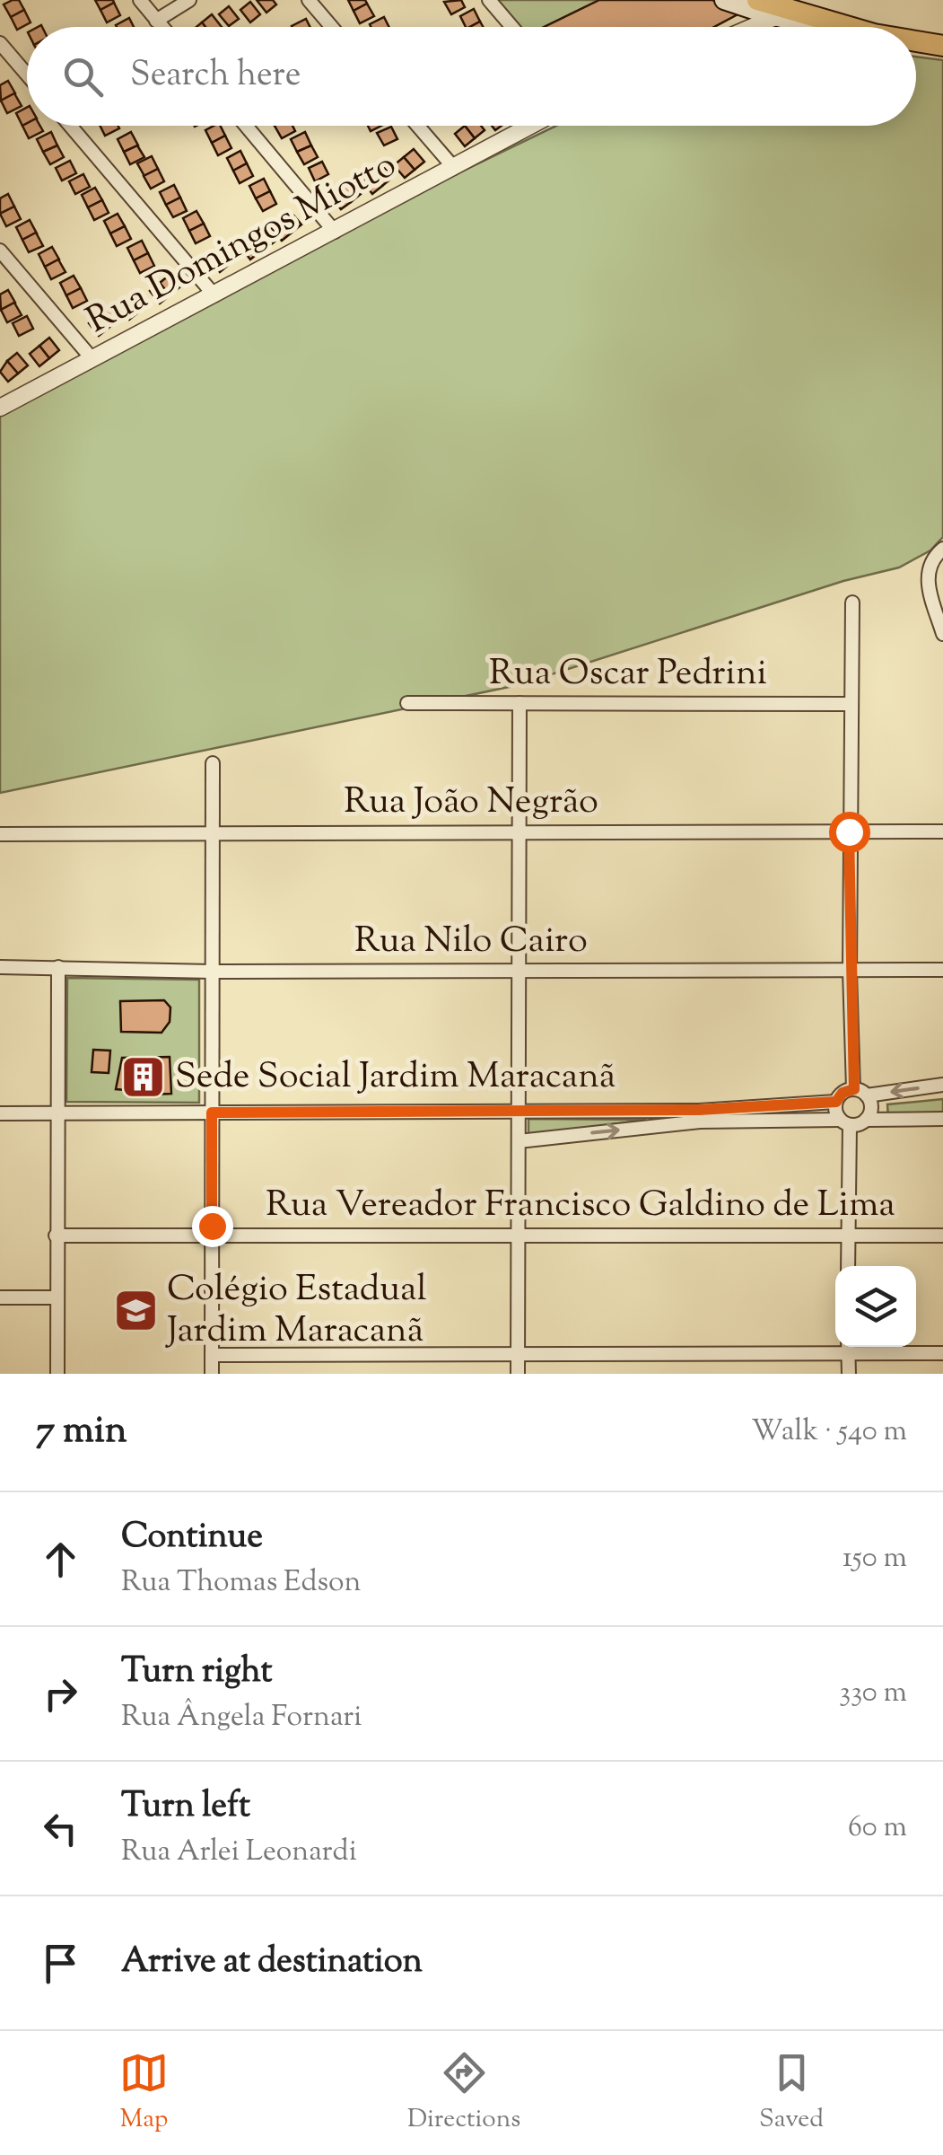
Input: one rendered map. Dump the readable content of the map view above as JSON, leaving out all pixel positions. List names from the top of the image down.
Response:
{
  "streets": {
    "street": [
      "Rua Domingos Miotto",
      "Rua Oscar Pedrini",
      "Rua João Negrão",
      "Rua Nilo Cairo",
      "Rua Vereador Francisco Galdino de Lima"
    ]
  },
  "places": {
    "building": ["Sede Social Jardim Maracanã"],
    "school or university": ["Colégio Estadual Jardim Maracanã"]
  },
  "page": {
    "search": "Search here",
    "heading": ["7 min", "Walk · 540 m"],
    "list": [
      ["Continue", "Rua Thomas Edson", "150 m"],
      ["Turn right", "Rua Ângela Fornari", "330 m"],
      ["Turn left", "Rua Arlei Leonardi", "60 m"],
      "Arrive at destination"
    ],
    "nav": ["Map", "Directions", "Saved"]
  }
}
